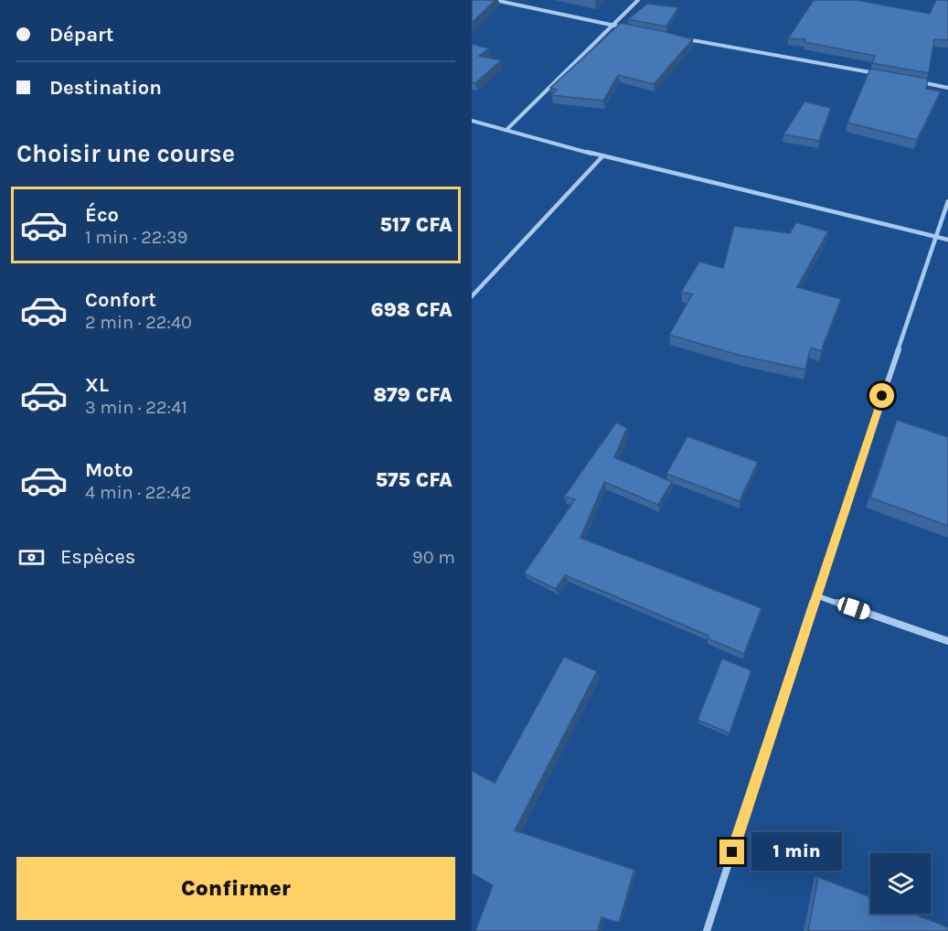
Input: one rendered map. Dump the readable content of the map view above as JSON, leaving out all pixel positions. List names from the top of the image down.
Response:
{
  "page": {
    "banner": ["Départ", "Destination"],
    "heading": "Choisir une course",
    "list": [
      {
        "name": "Éco",
        "note": "1 min · 22:39",
        "value": "517 CFA"
      },
      {
        "name": "Confort",
        "note": "2 min · 22:40",
        "value": "698 CFA"
      },
      {
        "name": "XL",
        "note": "3 min · 22:41",
        "value": "879 CFA"
      },
      {
        "name": "Moto",
        "note": "4 min · 22:42",
        "value": "575 CFA"
      }
    ],
    "pay": ["Espèces", "90 m"],
    "bubble": "1 min",
    "buttons": "Confirmer"
  }
}
